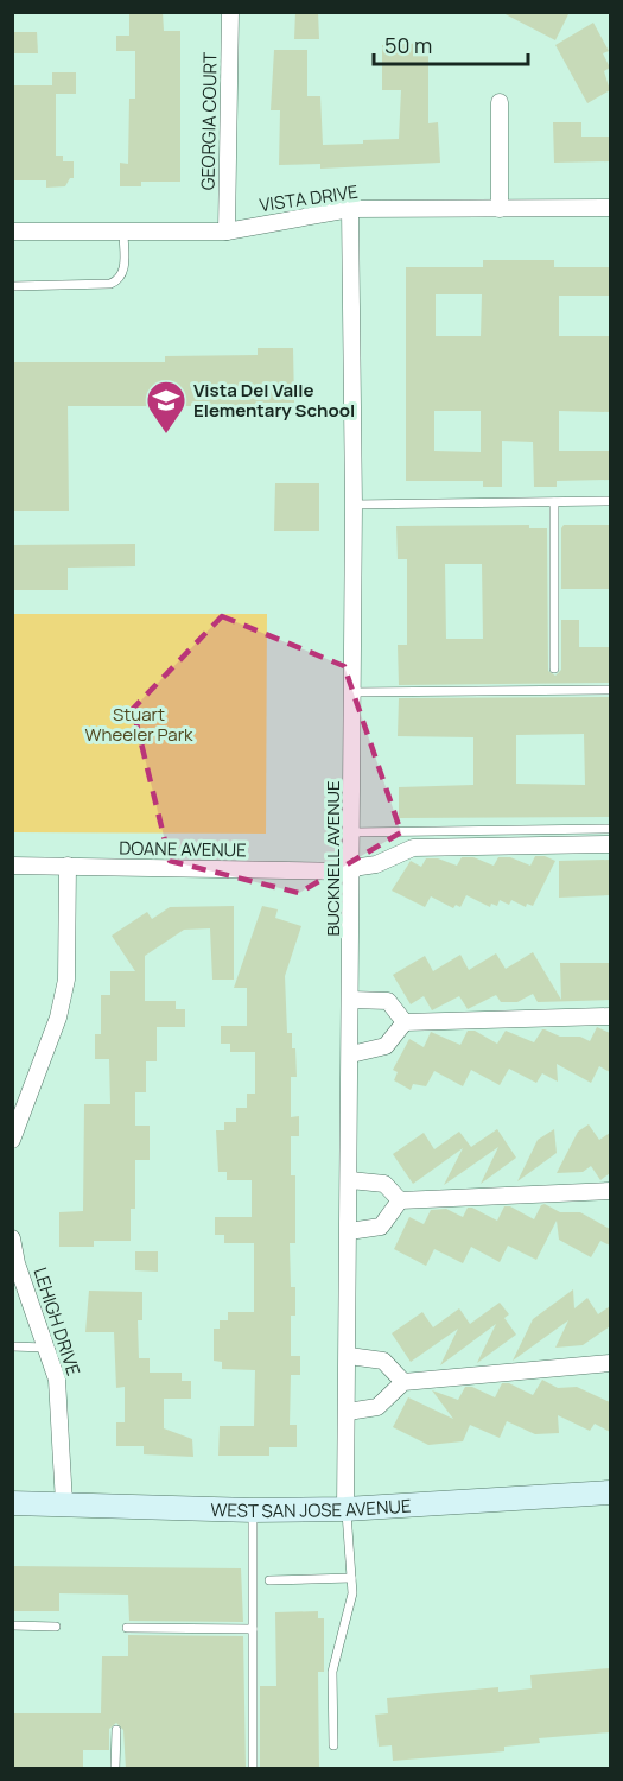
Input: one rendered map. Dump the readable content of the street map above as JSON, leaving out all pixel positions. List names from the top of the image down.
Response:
{
  "streets": {
    "street": [
      "GEORGIA COURT",
      "VISTA DRIVE",
      "DOANE AVENUE",
      "BUCKNELL AVENUE",
      "LEHIGH DRIVE",
      "WEST SAN JOSE AVENUE"
    ]
  },
  "crossings": [
    ["GEORGIA COURT", "VISTA DRIVE"],
    ["VISTA DRIVE", "BUCKNELL AVENUE"],
    ["DOANE AVENUE", "BUCKNELL AVENUE"],
    ["BUCKNELL AVENUE", "WEST SAN JOSE AVENUE"],
    ["LEHIGH DRIVE", "WEST SAN JOSE AVENUE"]
  ],
  "parks": ["Stuart Wheeler Park"],
  "places": {
    "school or university": ["Vista Del Valle Elementary School"]
  },
  "scale_bar": "50 m"
}
